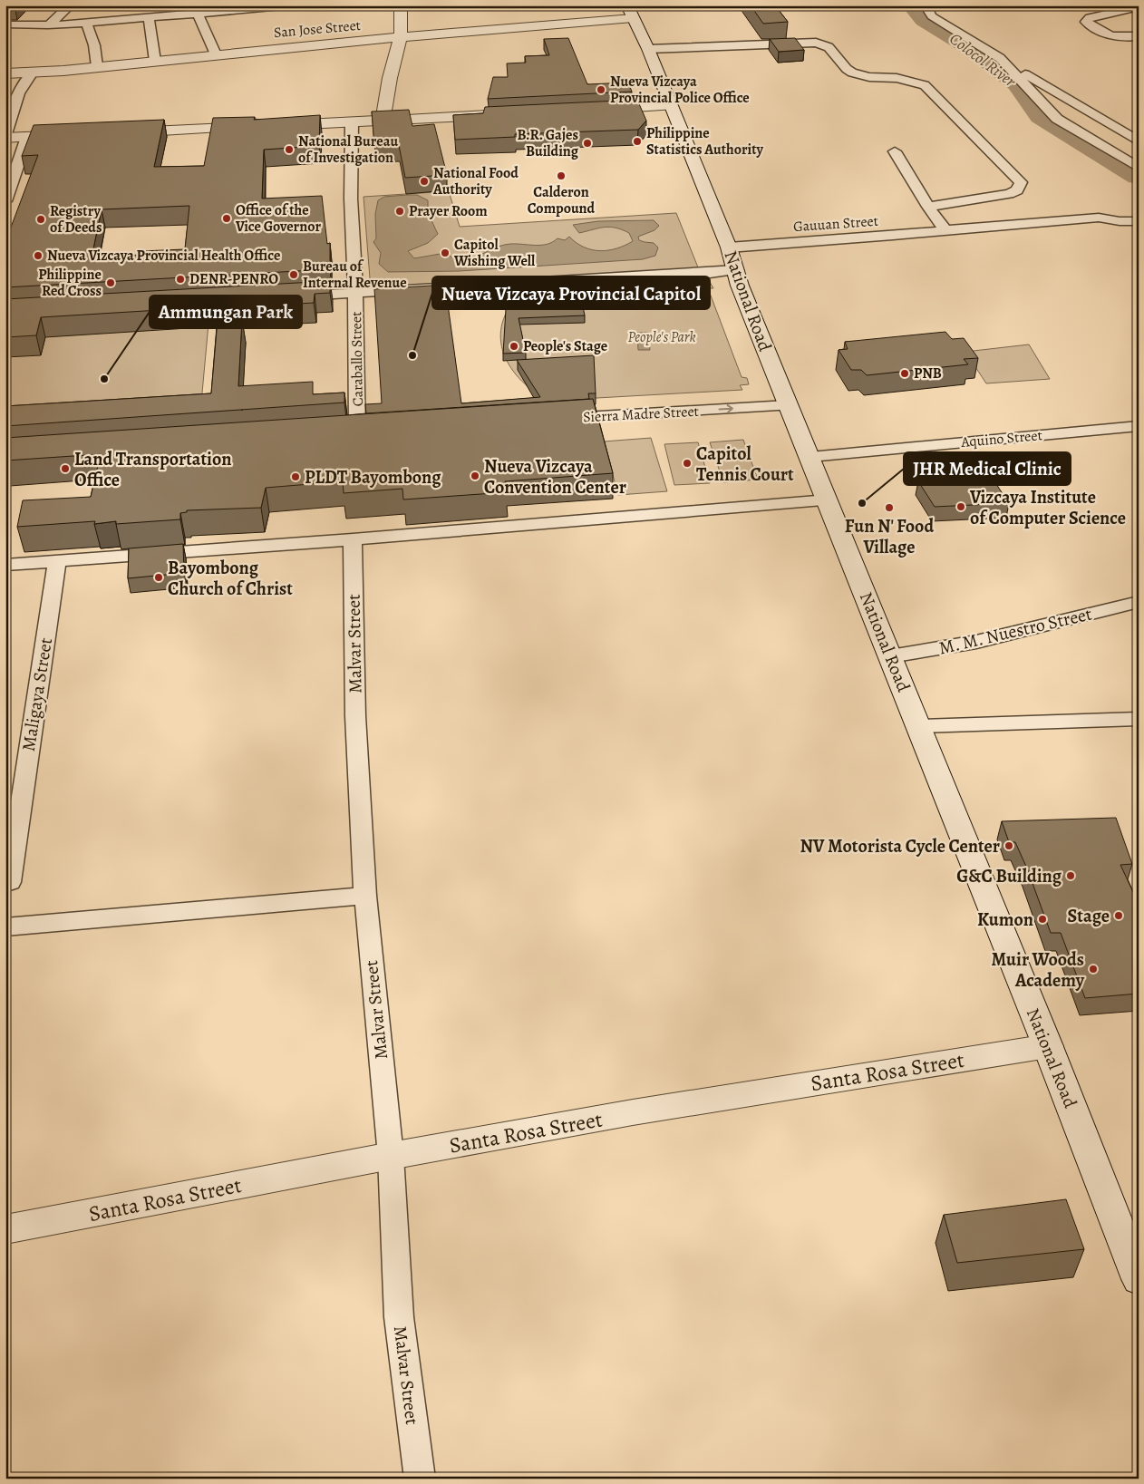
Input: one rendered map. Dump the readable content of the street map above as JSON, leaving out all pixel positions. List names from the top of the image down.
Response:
{
  "streets": {
    "street": [
      "San Jose Street",
      "Gauuan Street",
      "National Road",
      "Caraballo Street",
      "Sierra Madre Street",
      "Aquino Street",
      "M. M. Nuestro Street",
      "Malvar Street",
      "Maligaya Street",
      "Santa Rosa Street"
    ]
  },
  "crossings": [
    ["San Jose Street", "National Road"],
    ["Gauuan Street", "National Road"],
    ["National Road", "Sierra Madre Street"],
    ["National Road", "Aquino Street"],
    ["National Road", "M. M. Nuestro Street"],
    ["National Road", "Santa Rosa Street"],
    ["Malvar Street", "Santa Rosa Street"]
  ],
  "water": ["Colocol River"],
  "parks": ["People's Park"],
  "places": [
    "Nueva Vizcaya Provincial Police Office",
    "Philippine Statistics Authority",
    "B.R. Gajes Building",
    "National Bureau of Investigation",
    "Calderon Compound",
    "National Food Authority",
    "Prayer Room",
    "Office of the Vice Governor",
    "Registry of Deeds",
    "Capitol Wishing Well",
    "Nueva Vizcaya Provincial Health Office",
    "Bureau of Internal Revenue",
    "DENR-PENRO",
    "Philippine Red Cross",
    "People's Stage",
    "Nueva Vizcaya Provincial Capitol",
    "PNB",
    "Ammungan Park",
    "Capitol Tennis Court",
    "Land Transportation Office",
    "Nueva Vizcaya Convention Center",
    "PLDT Bayombong",
    "JHR Medical Clinic",
    "Vizcaya Institute of Computer Science",
    "Fun N' Food Village",
    "Bayombong Church of Christ",
    "NV Motorista Cycle Center",
    "G&C Building",
    "Stage",
    "Kumon",
    "Muir Woods Academy"
  ]
}
